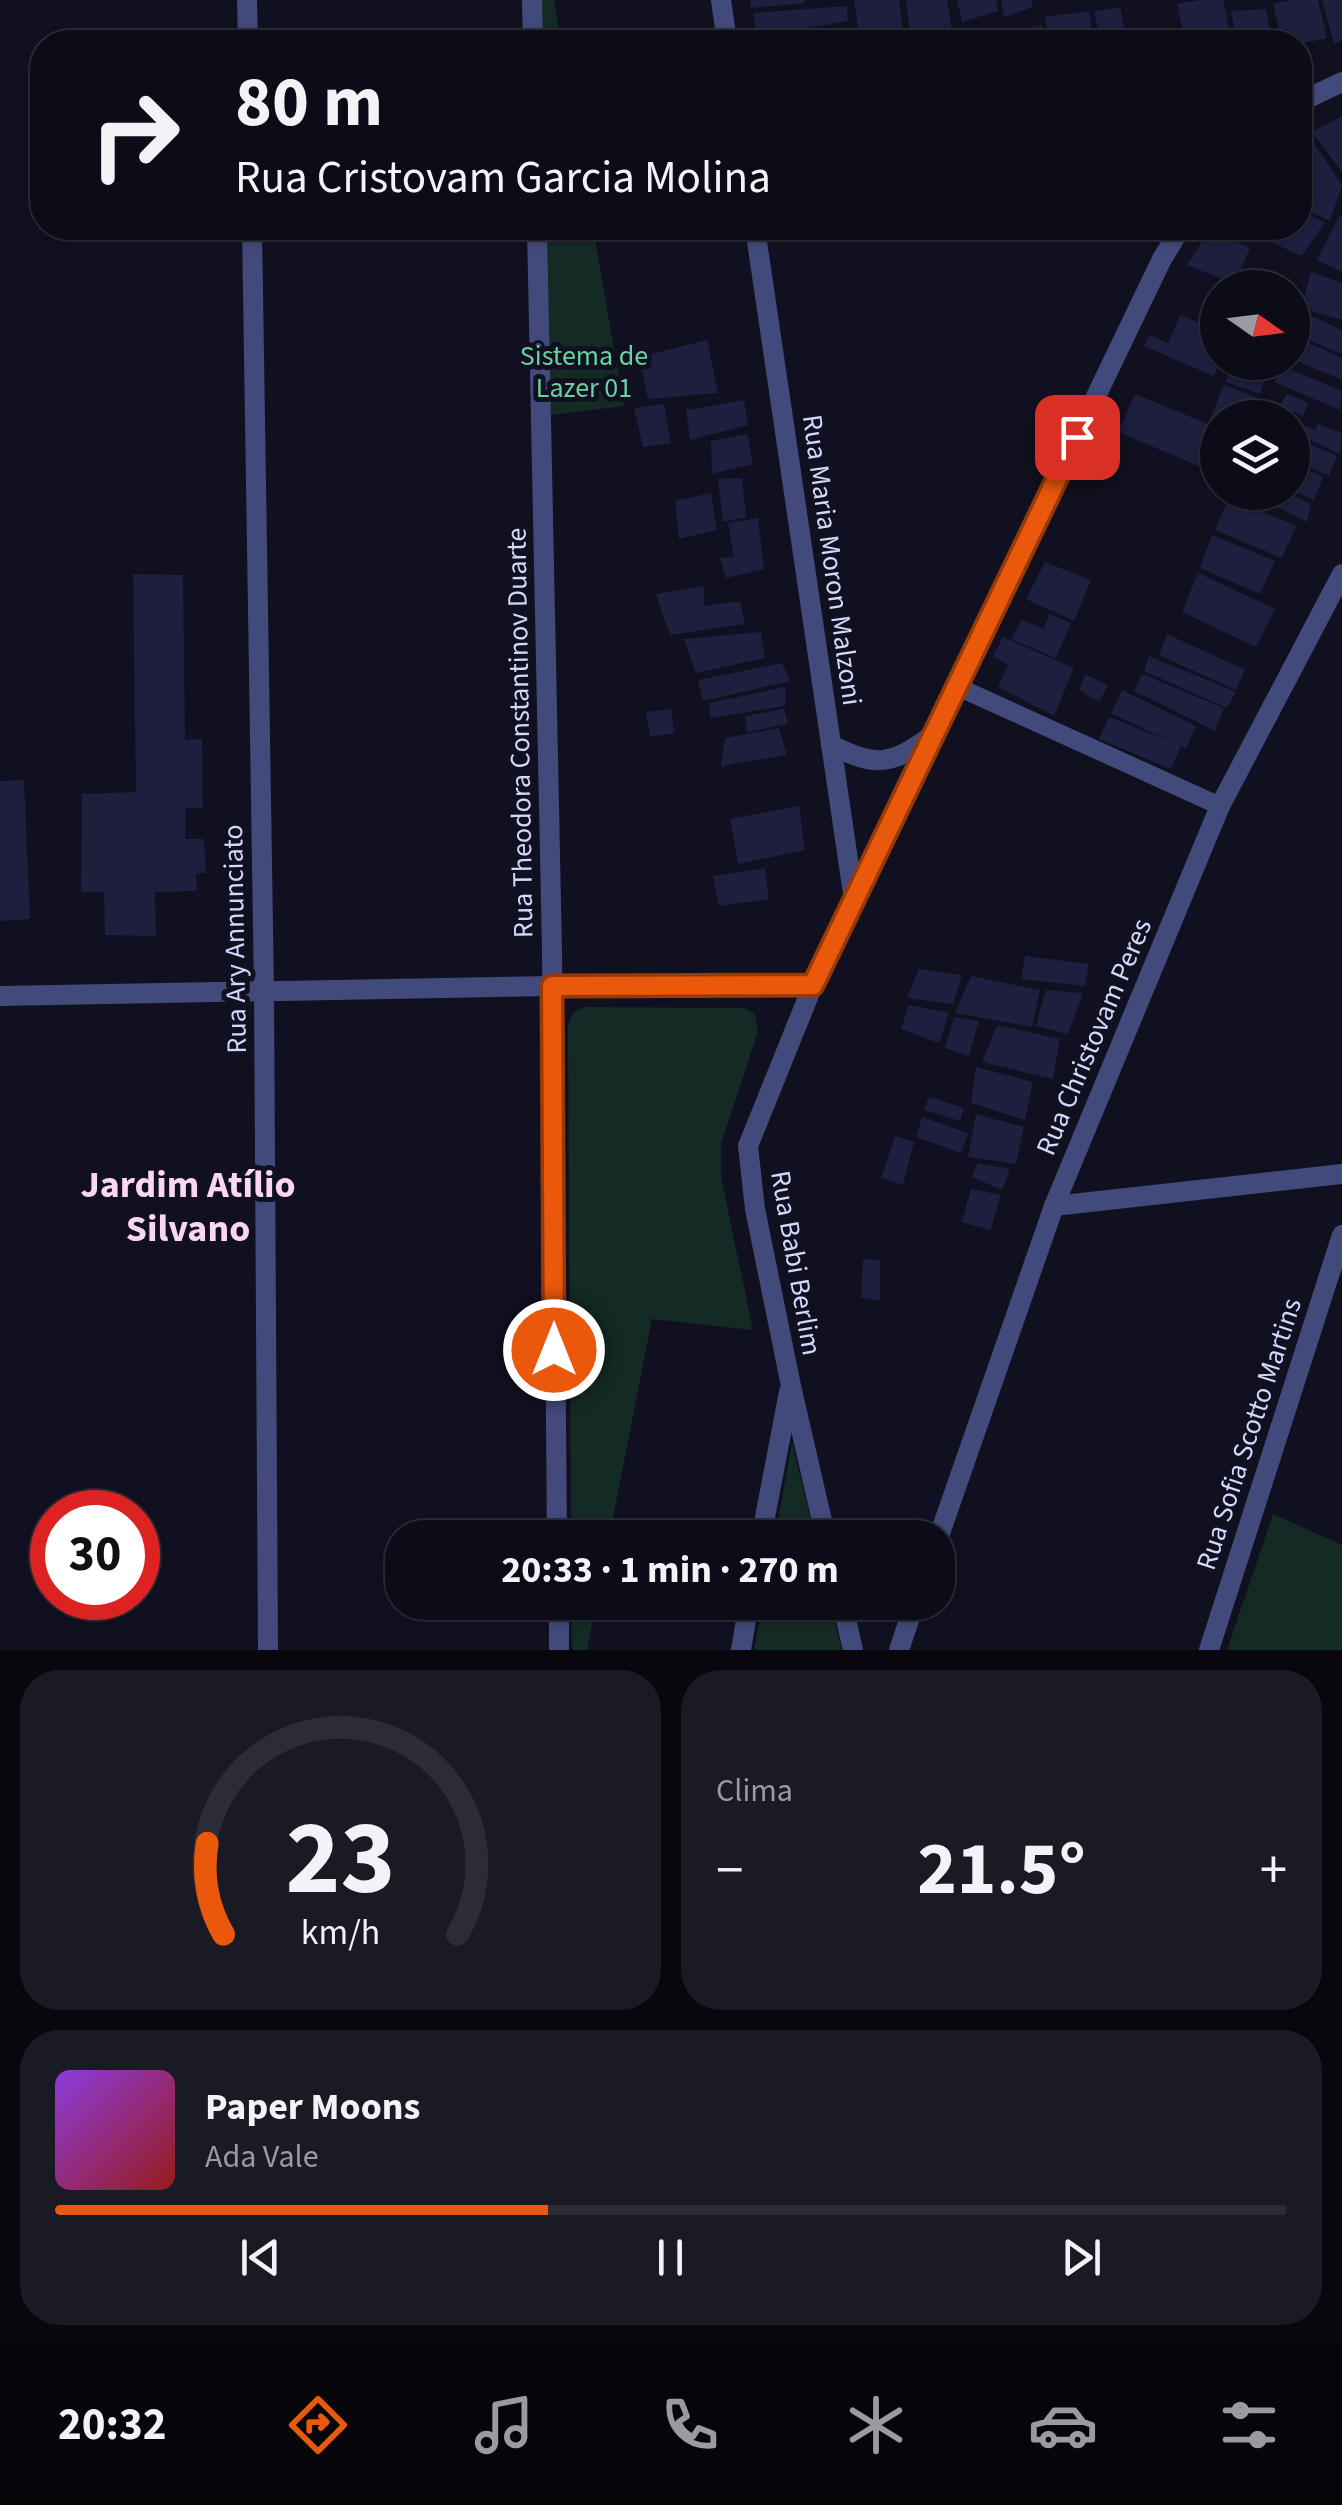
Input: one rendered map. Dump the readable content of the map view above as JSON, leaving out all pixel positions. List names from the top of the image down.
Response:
{
  "streets": {
    "street": [
      "Rua Maria Moron Malzoni",
      "Rua Theodora Constantinov Duarte",
      "Rua Ary Annunciato",
      "Rua Christovam Peres",
      "Rua Babi Berlim",
      "Rua Sofia Scotto Martins"
    ]
  },
  "crossings": [
    ["Rua Maria Moron Malzoni", "Rua Babi Berlim"]
  ],
  "districts": ["Jardim Atílio Silvano"],
  "parks": ["Sistema de Lazer 01"],
  "north": "right",
  "page": {
    "turn": ["80 m", "Rua Cristovam Garcia Molina"],
    "limit": "30",
    "trip": "20:33 · 1 min · 270 m",
    "tile": "Clima",
    "heat": ["−", "21.5°", "+"],
    "song": ["Paper Moons", "Ada Vale"],
    "tabs": "20:32",
    "gauge": ["23", "km/h"]
  }
}
